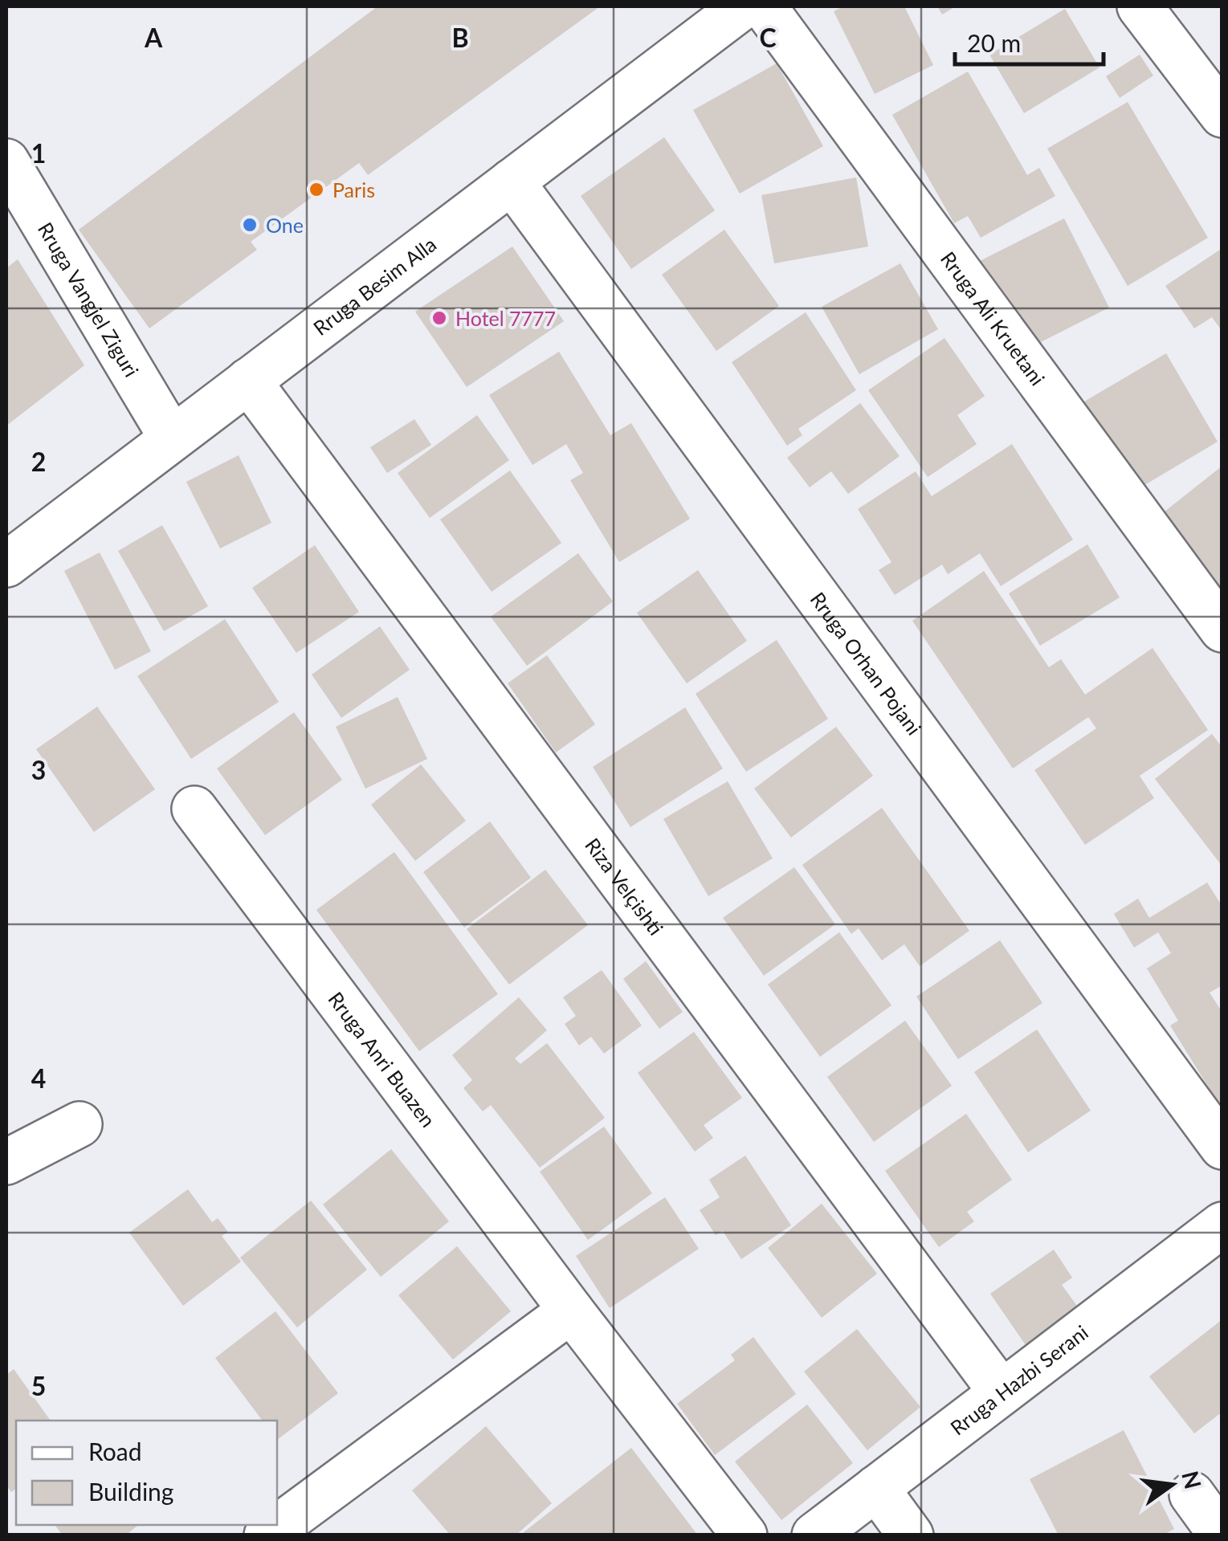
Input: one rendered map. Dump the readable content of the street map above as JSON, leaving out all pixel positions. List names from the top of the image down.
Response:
{
  "streets": {
    "street": [
      "Rruga Besim Alla",
      "Rruga Vangjel Ziguri",
      "Rruga Ali Kruetani",
      "Rruga Orhan Pojani",
      "Riza Velçishti",
      "Rruga Anri Buazen",
      "Rruga Hazbi Serani"
    ]
  },
  "crossings": [
    ["Rruga Besim Alla", "Rruga Vangjel Ziguri"],
    ["Rruga Besim Alla", "Rruga Orhan Pojani"],
    ["Rruga Besim Alla", "Riza Velçishti"],
    ["Riza Velçishti", "Rruga Hazbi Serani"]
  ],
  "places": ["Paris", "One", "Hotel 7777"],
  "legend": ["Road", "Building"],
  "scale_bar": "20 m",
  "north": "right",
  "grid": {
    "columns": ["A", "B", "C"],
    "rows": [
      "1",
      "2",
      "3",
      "4",
      "5"
    ]
  }
}
